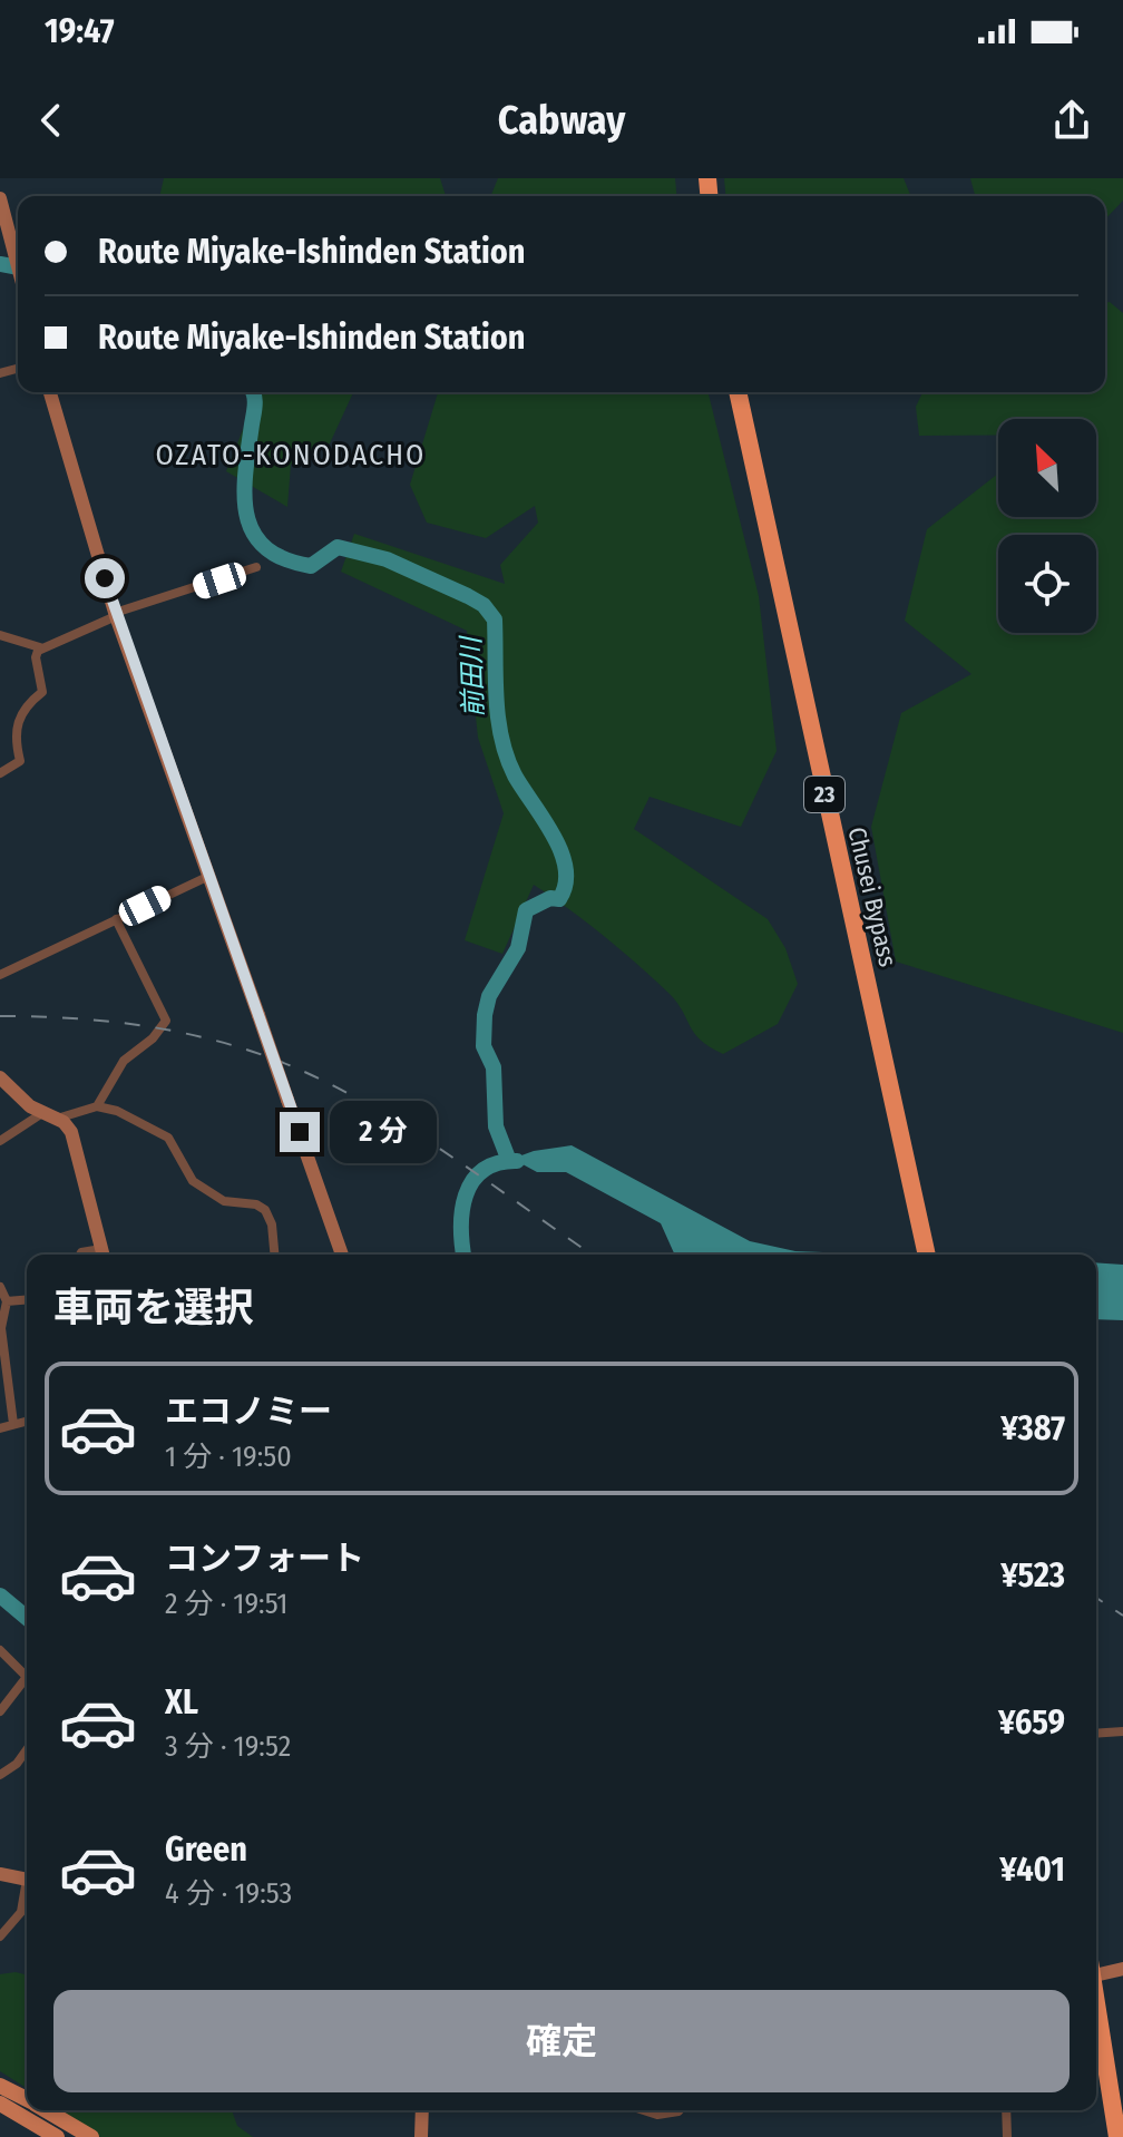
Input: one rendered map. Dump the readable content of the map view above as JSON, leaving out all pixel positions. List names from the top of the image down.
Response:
{
  "streets": {
    "highway": ["23", "Chusei Bypass"]
  },
  "districts": ["OZATO-KONODACHO"],
  "water": ["前田川"],
  "north": "top left",
  "page": {
    "status": "19:47",
    "header": "Cabway",
    "banner": ["Route Miyake-Ishinden Station", "Route Miyake-Ishinden Station"],
    "bubble": "2 分",
    "heading": "車両を選択",
    "list": [
      {
        "name": "エコノミー",
        "note": "1 分 · 19:50",
        "value": "¥387"
      },
      {
        "name": "コンフォート",
        "note": "2 分 · 19:51",
        "value": "¥523"
      },
      {
        "name": "XL",
        "note": "3 分 · 19:52",
        "value": "¥659"
      },
      {
        "name": "Green",
        "note": "4 分 · 19:53",
        "value": "¥401"
      }
    ],
    "buttons": "確定"
  }
}
